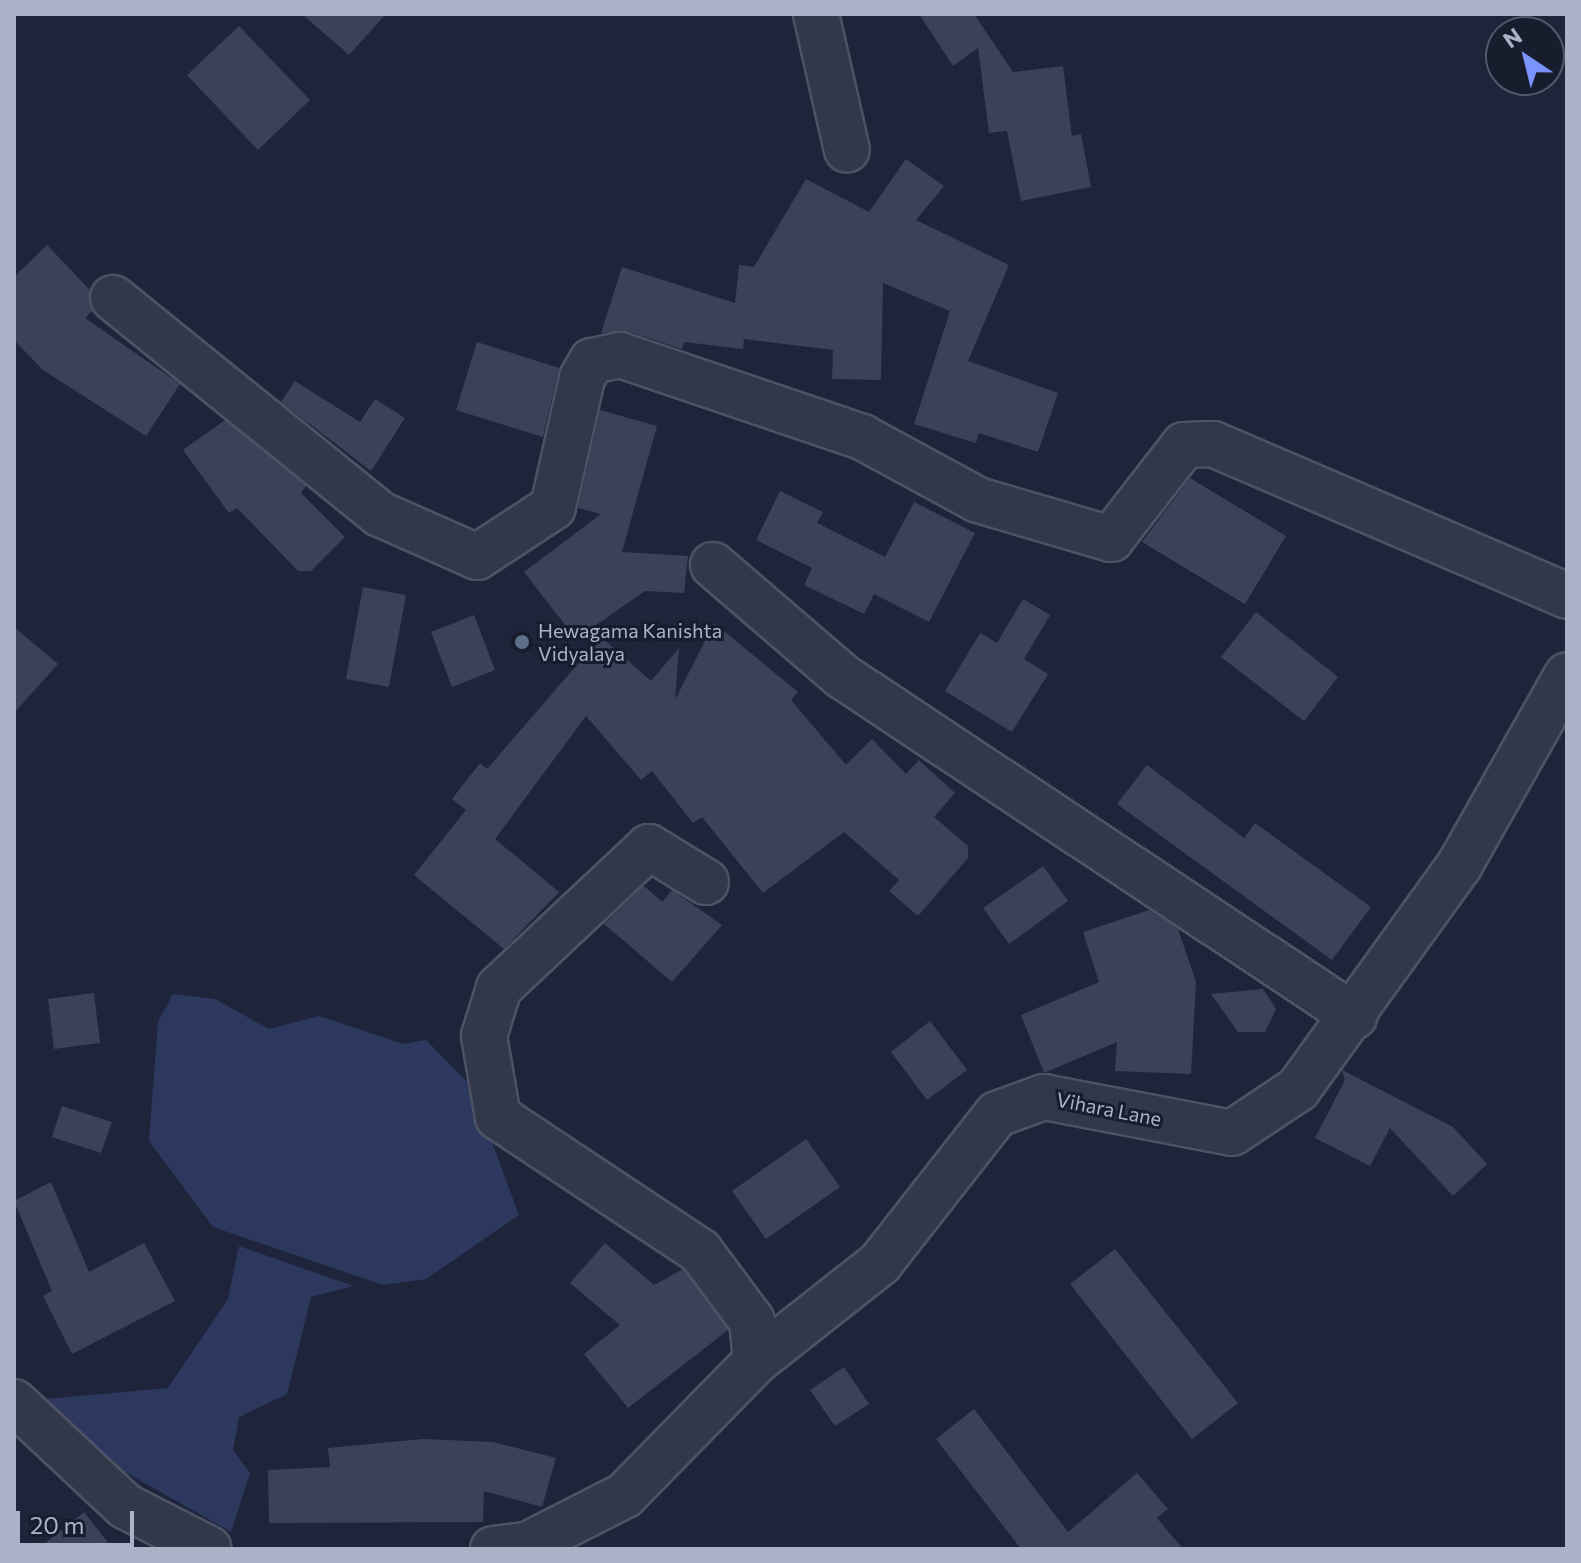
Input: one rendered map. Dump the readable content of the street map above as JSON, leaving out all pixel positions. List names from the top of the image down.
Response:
{
  "streets": {
    "street": ["Vihara Lane"]
  },
  "places": ["Hewagama Kanishta Vidyalaya"],
  "scale_bar": "20 m",
  "north": "top left"
}
